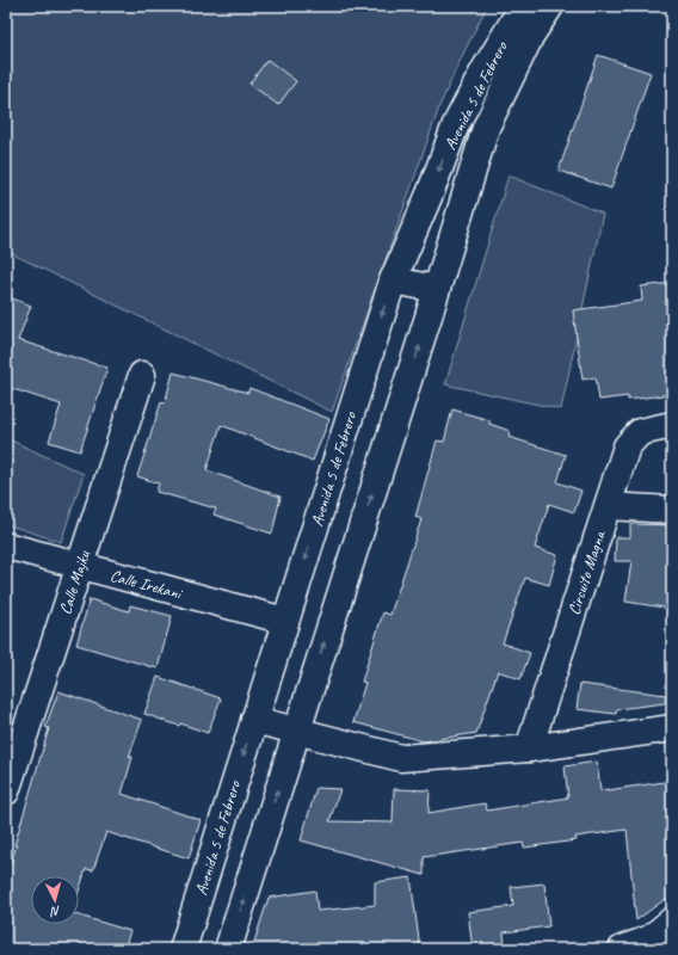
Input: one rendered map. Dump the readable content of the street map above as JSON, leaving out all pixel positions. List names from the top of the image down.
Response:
{
  "streets": {
    "street": [
      "Avenida 5 de Febrero",
      "Circuito Magna",
      "Calle Majku",
      "Calle Irekani"
    ]
  },
  "crossings": [
    ["Avenida 5 de Febrero", "Calle Irekani"],
    ["Calle Majku", "Calle Irekani"]
  ],
  "north": "bottom"
}
